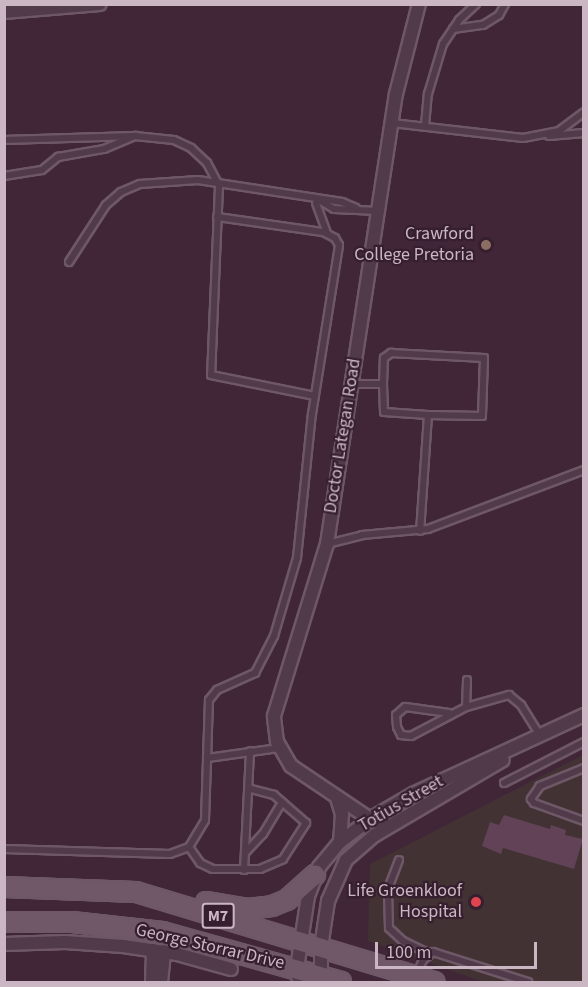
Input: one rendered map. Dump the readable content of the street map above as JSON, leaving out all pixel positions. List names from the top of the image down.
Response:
{
  "streets": {
    "main road": ["M7", "George Storrar Drive"],
    "street": ["Doctor Lategan Road", "Totius Street"]
  },
  "crossings": [
    ["Totius Street", "George Storrar Drive"]
  ],
  "places": ["Crawford College Pretoria", "Life Groenkloof Hospital"],
  "scale_bar": "100 m"
}
